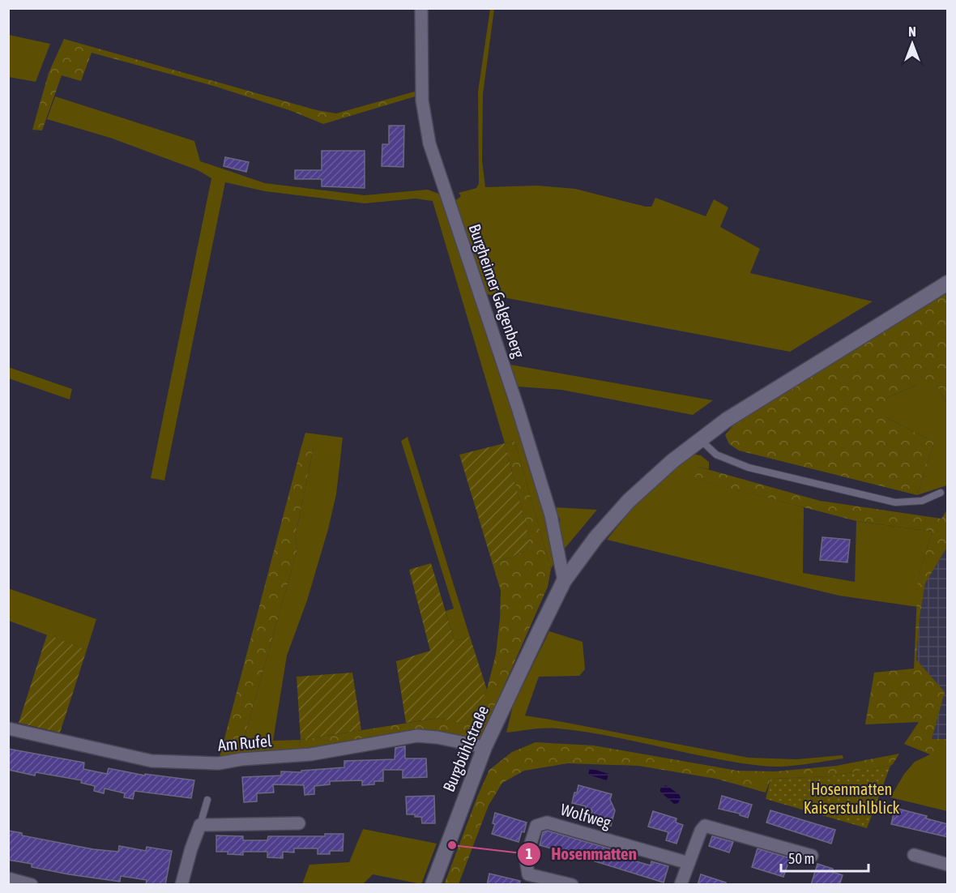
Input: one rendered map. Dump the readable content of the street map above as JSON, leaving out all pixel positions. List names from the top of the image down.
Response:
{
  "streets": {
    "street": [
      "Burgheimer Galgenberg",
      "Am Rufel",
      "Burgbühlstraße",
      "Wolfweg"
    ]
  },
  "crossings": [
    ["Burgheimer Galgenberg", "Burgbühlstraße"],
    ["Am Rufel", "Burgbühlstraße"]
  ],
  "parks": ["Hosenmatten Kaiserstuhlblick"],
  "places": ["Hosenmatten"],
  "scale_bar": "50 m",
  "north": "top"
}
